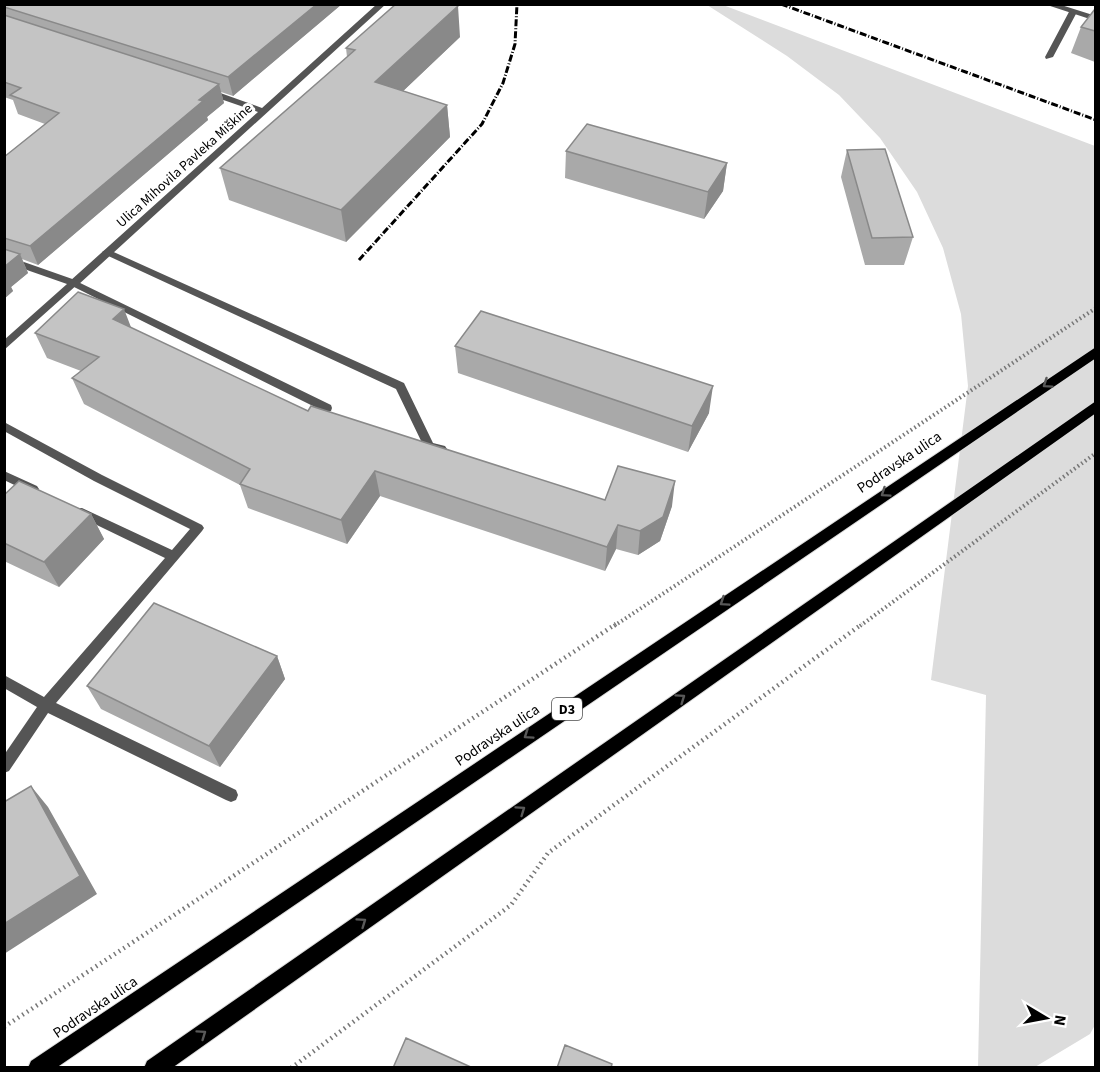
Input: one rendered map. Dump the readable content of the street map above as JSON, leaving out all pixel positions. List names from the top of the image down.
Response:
{
  "streets": {
    "main road": ["Podravska ulica", "D3"],
    "street": ["Ulica Mihovila Pavleka Miškine"]
  },
  "north": "right"
}
